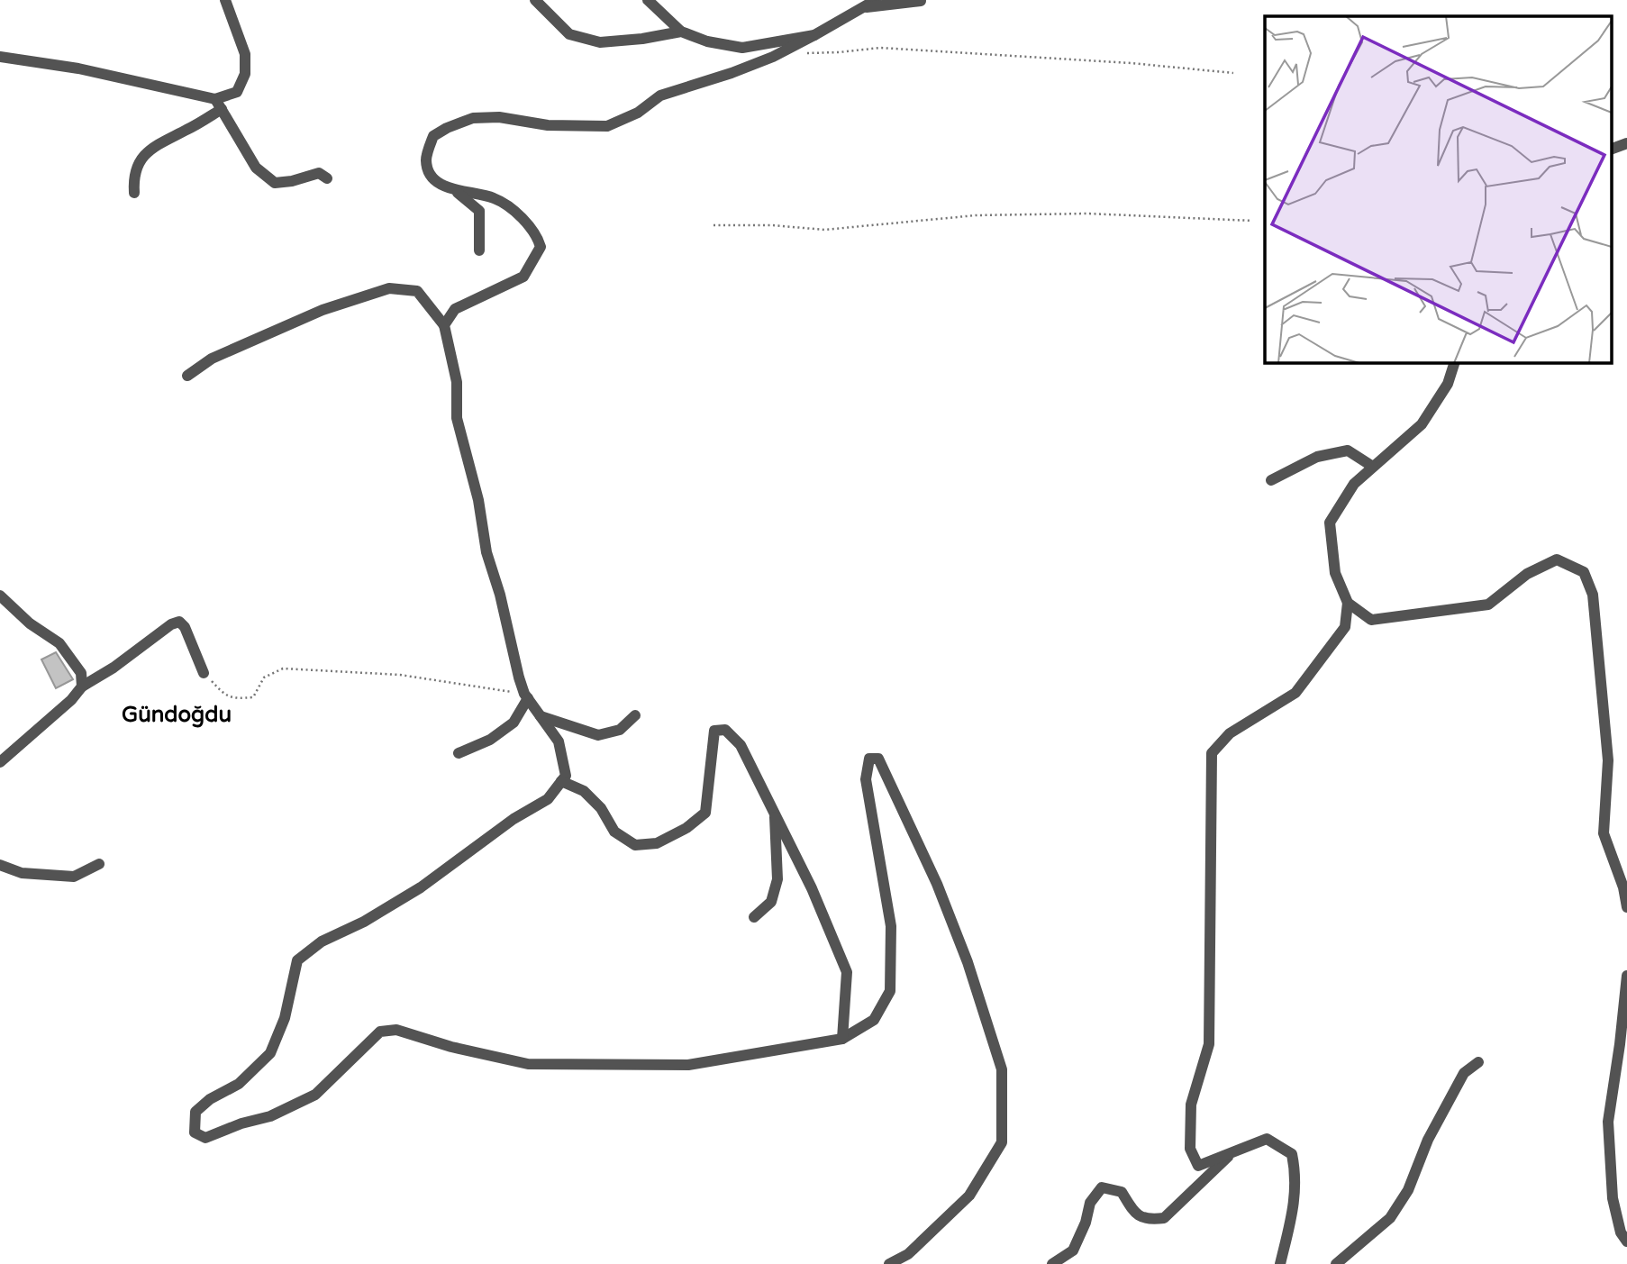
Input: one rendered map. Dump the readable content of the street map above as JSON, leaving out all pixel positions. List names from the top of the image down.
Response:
{
  "districts": ["Gündoğdu"]
}
